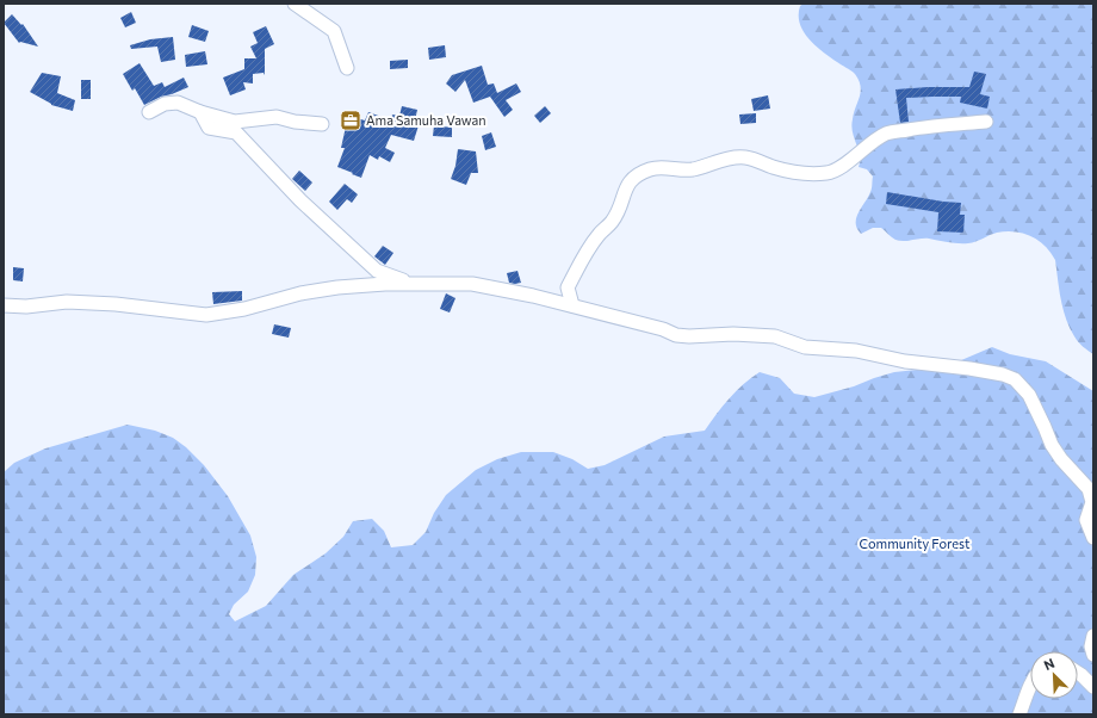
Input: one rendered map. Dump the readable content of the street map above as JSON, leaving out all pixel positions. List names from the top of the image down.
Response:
{
  "parks": ["Community Forest"],
  "places": {
    "office": ["Ama Samuha Vawan"]
  },
  "north": "top left"
}
